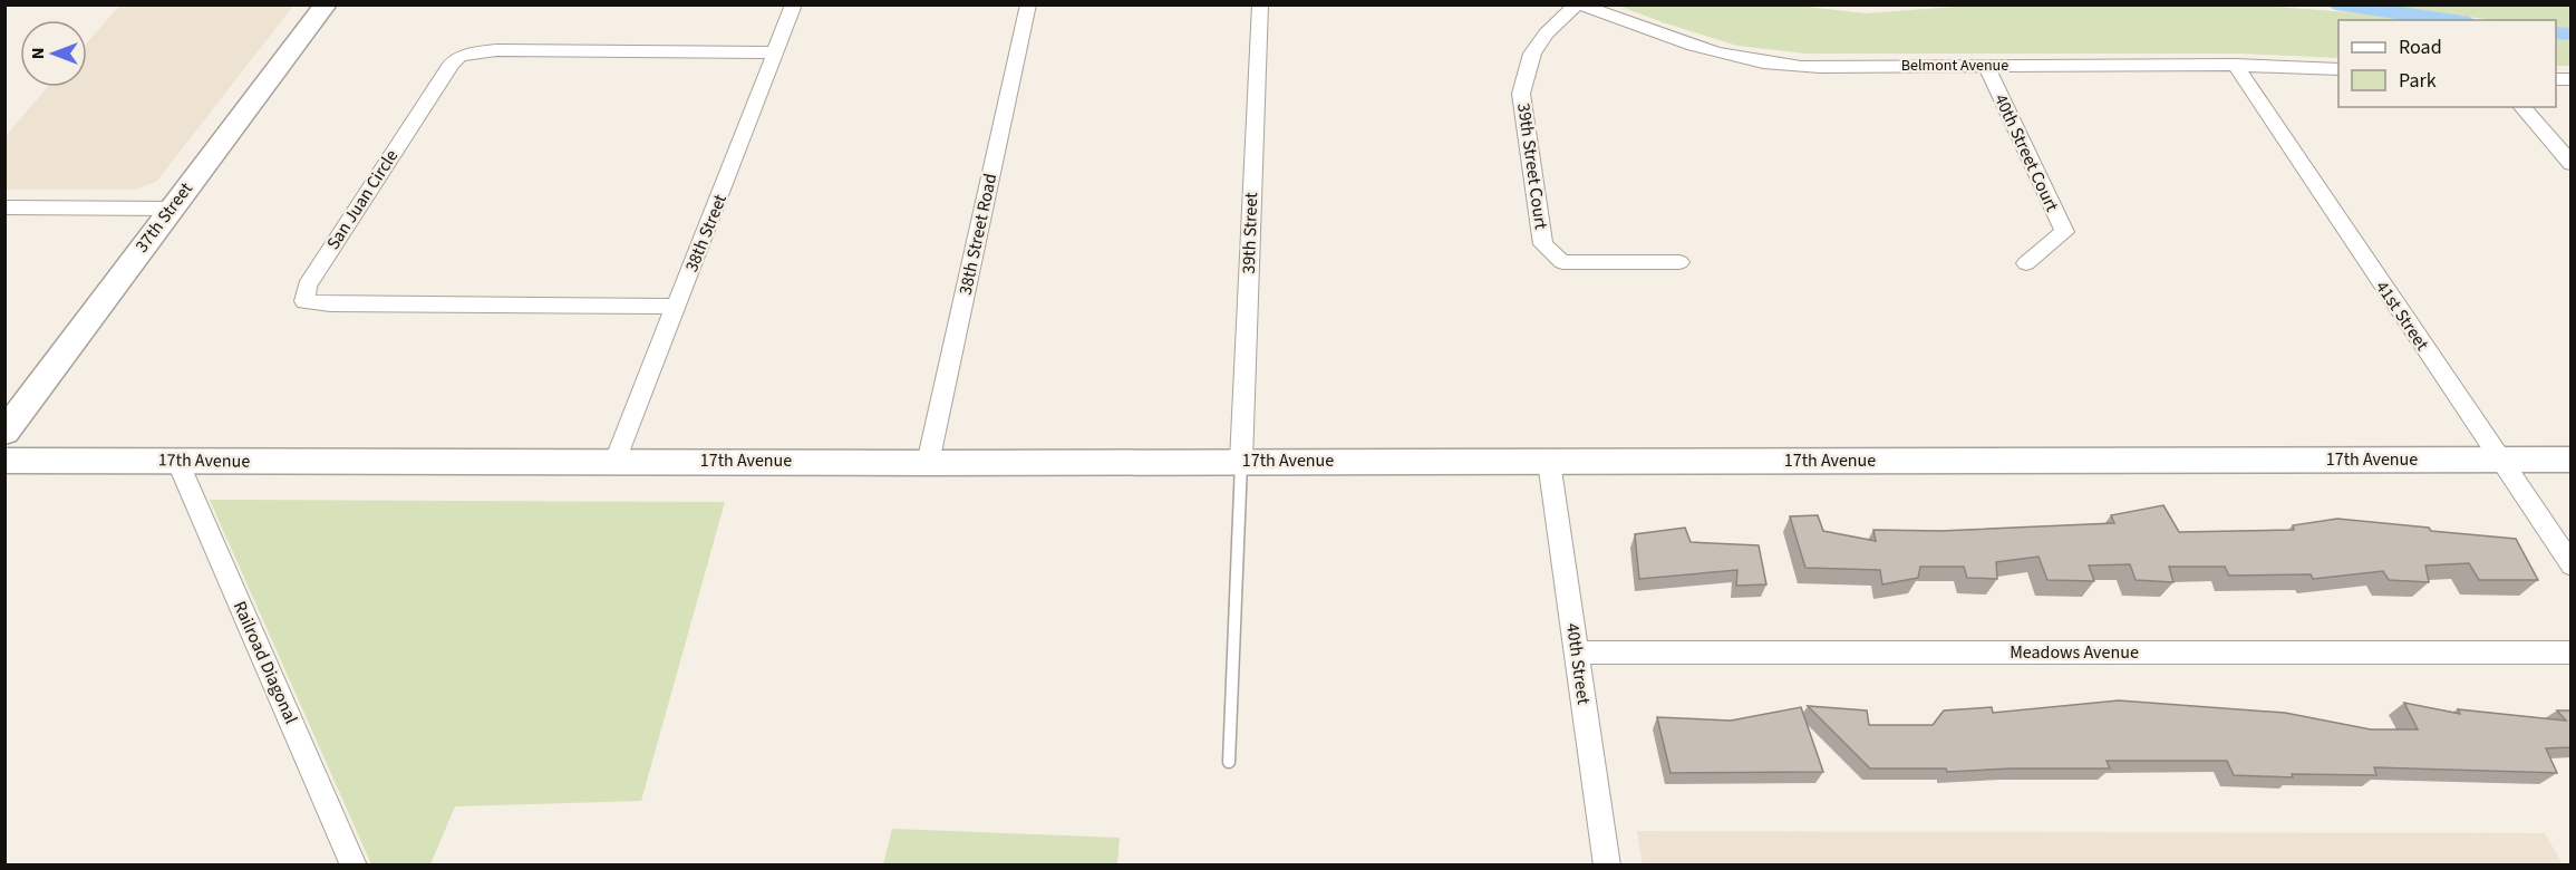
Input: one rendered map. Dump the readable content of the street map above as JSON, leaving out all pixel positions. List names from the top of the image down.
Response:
{
  "streets": {
    "main road": ["37th Street", "17th Avenue"],
    "street": [
      "Belmont Avenue",
      "40th Street Court",
      "39th Street Court",
      "San Juan Circle",
      "38th Street",
      "39th Street",
      "38th Street Road",
      "41st Street",
      "Meadows Avenue",
      "Railroad Diagonal",
      "40th Street"
    ]
  },
  "crossings": [
    ["Belmont Avenue", "40th Street Court"],
    ["Belmont Avenue", "39th Street Court"],
    ["Belmont Avenue", "41st Street"],
    ["San Juan Circle", "38th Street"],
    ["38th Street", "17th Avenue"],
    ["39th Street", "17th Avenue"],
    ["38th Street Road", "17th Avenue"],
    ["41st Street", "17th Avenue"],
    ["17th Avenue", "Railroad Diagonal"],
    ["17th Avenue", "40th Street"],
    ["Meadows Avenue", "40th Street"]
  ],
  "legend": ["Road", "Park"],
  "north": "left"
}
